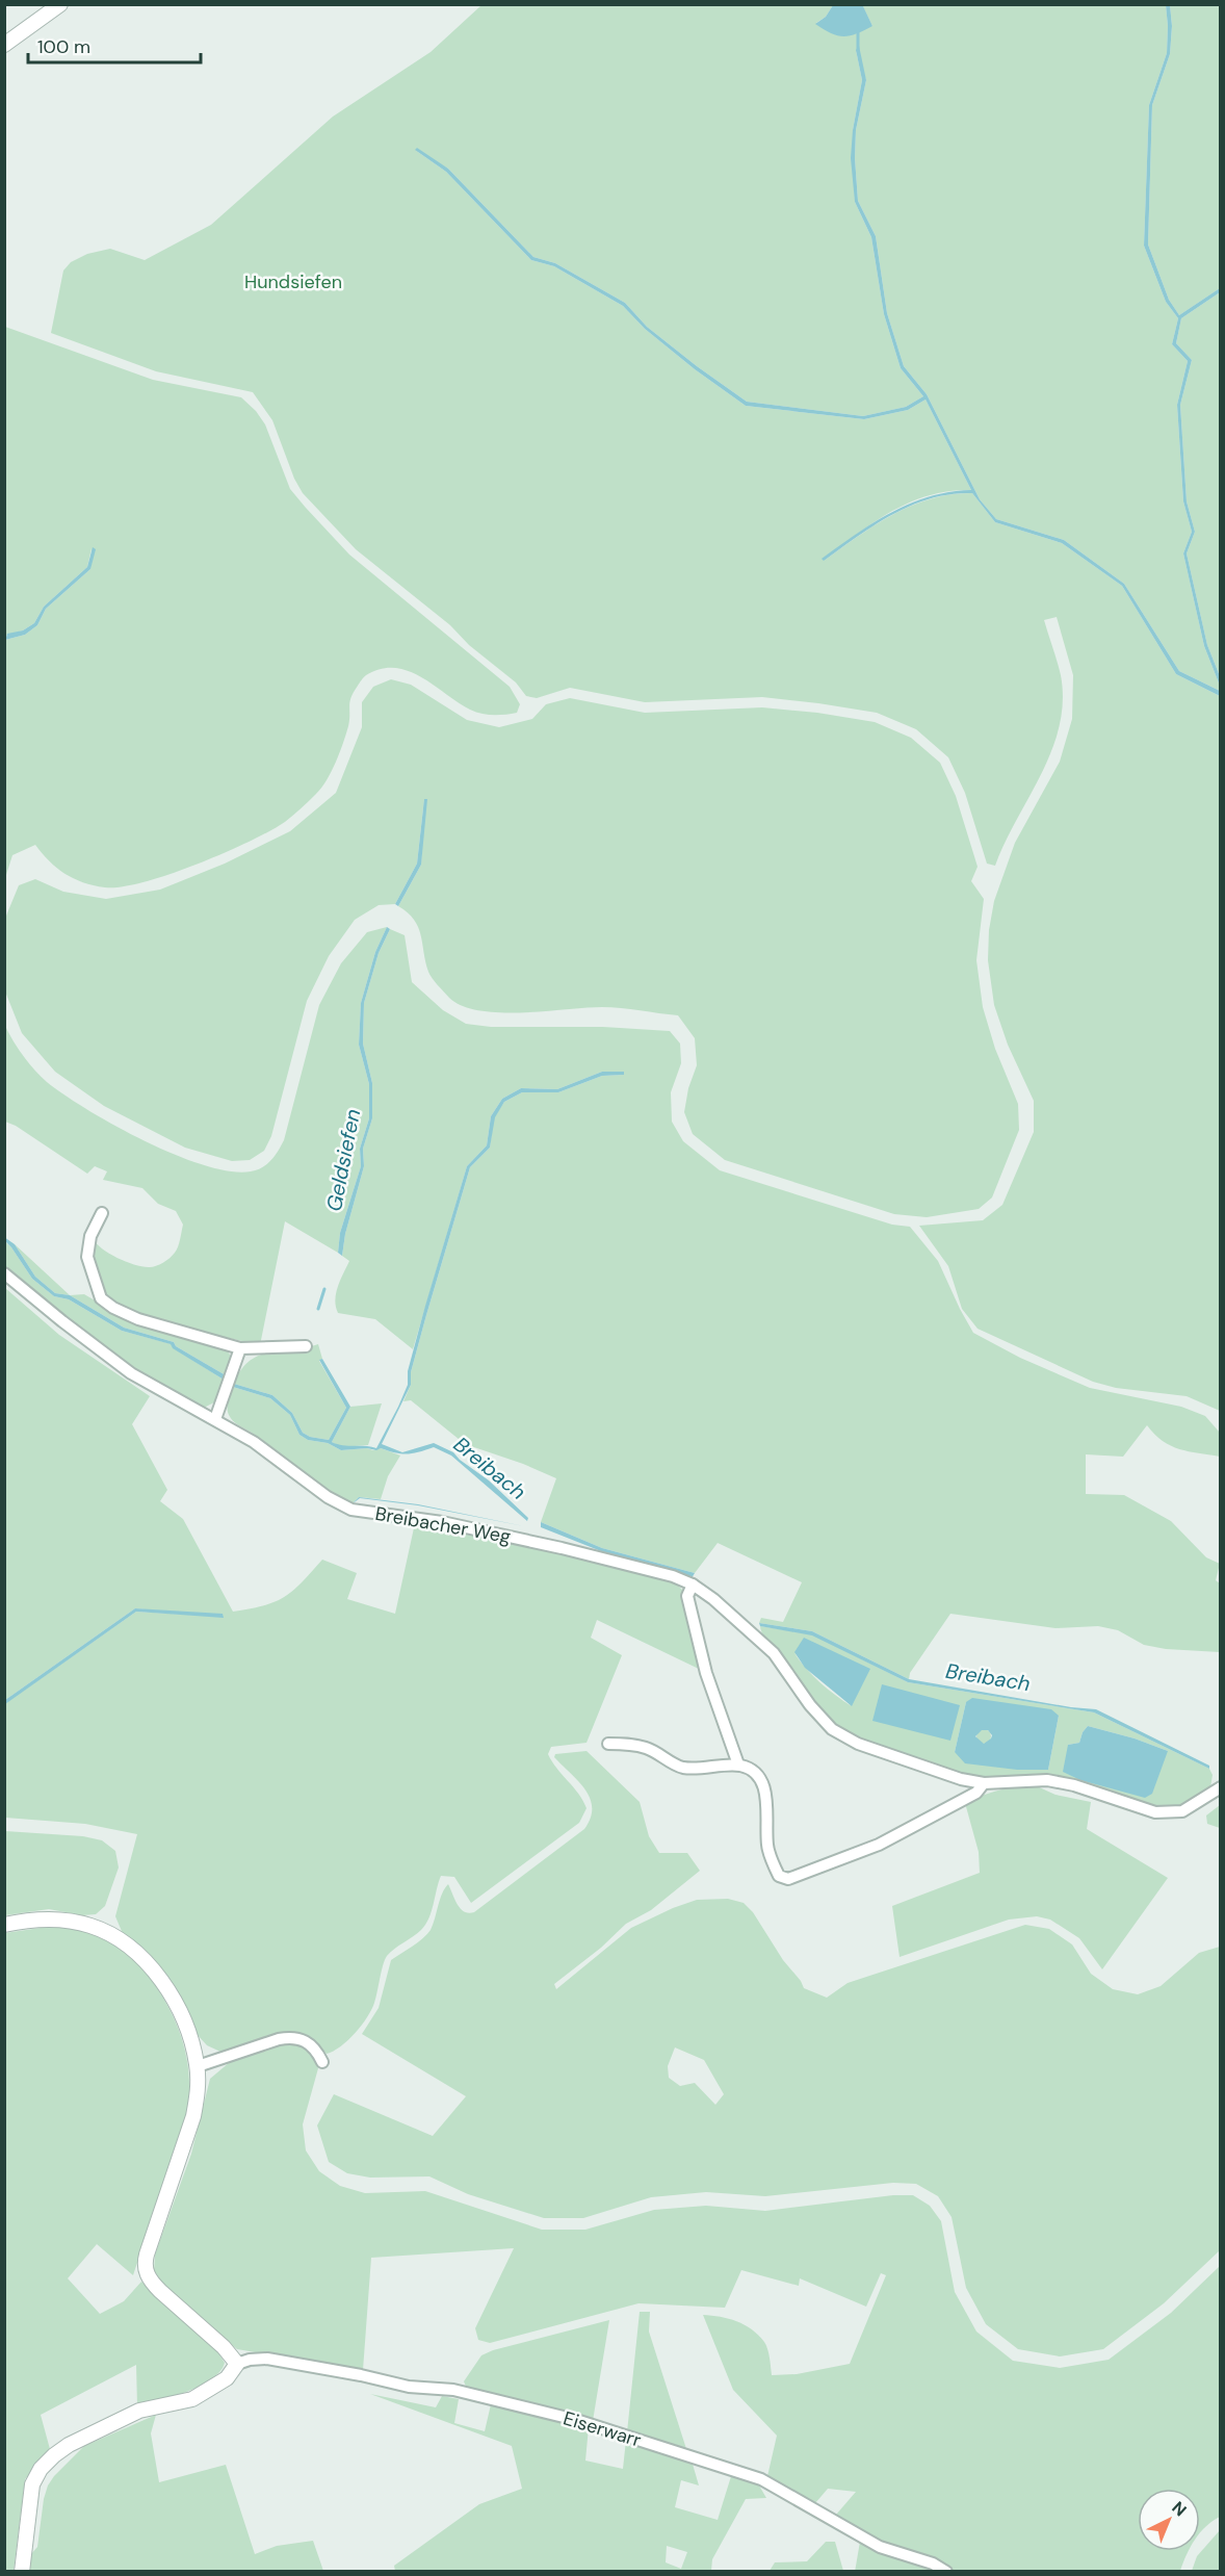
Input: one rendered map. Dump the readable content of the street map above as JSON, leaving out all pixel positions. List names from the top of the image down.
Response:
{
  "streets": {
    "street": ["Breibacher Weg", "Eiserwarr"]
  },
  "water": ["Geldsiefen", "Breibach"],
  "parks": ["Hundsiefen"],
  "scale_bar": "100 m",
  "north": "top right"
}
